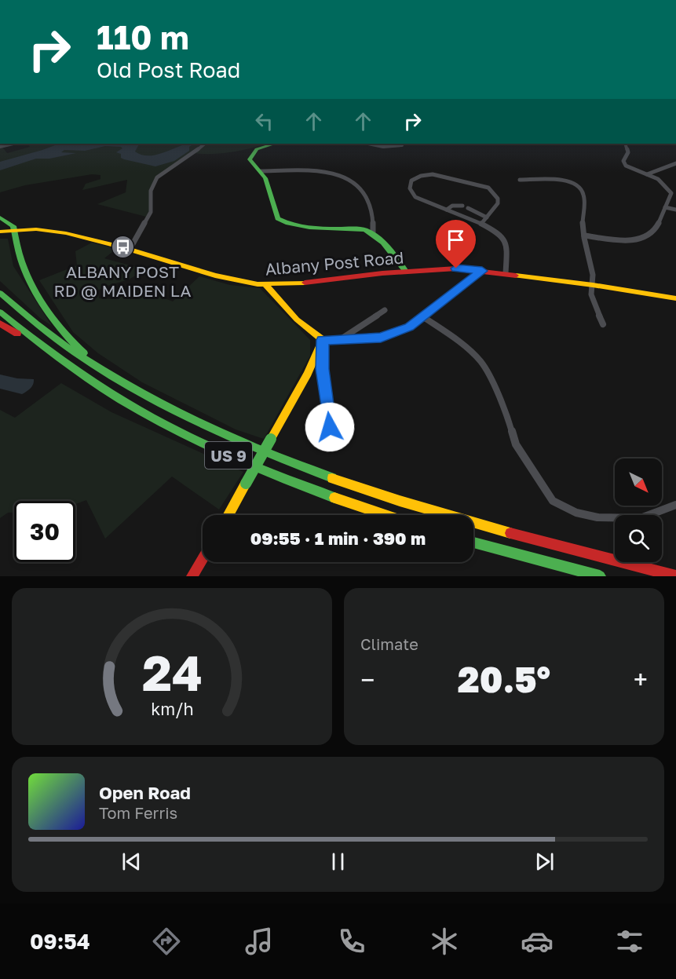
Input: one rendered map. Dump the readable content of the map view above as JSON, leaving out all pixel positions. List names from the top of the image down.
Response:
{
  "streets": {
    "main road": ["Albany Post Road", "US 9"]
  },
  "places": {
    "bus stop": ["ALBANY POST RD @ MAIDEN LA"]
  },
  "north": "bottom right",
  "page": {
    "turn": ["110 m", "Old Post Road"],
    "limit": "30",
    "trip": "09:55 · 1 min · 390 m",
    "tile": "Climate",
    "heat": ["−", "20.5°", "+"],
    "song": ["Open Road", "Tom Ferris"],
    "tabs": "09:54",
    "gauge": ["24", "km/h"]
  }
}
